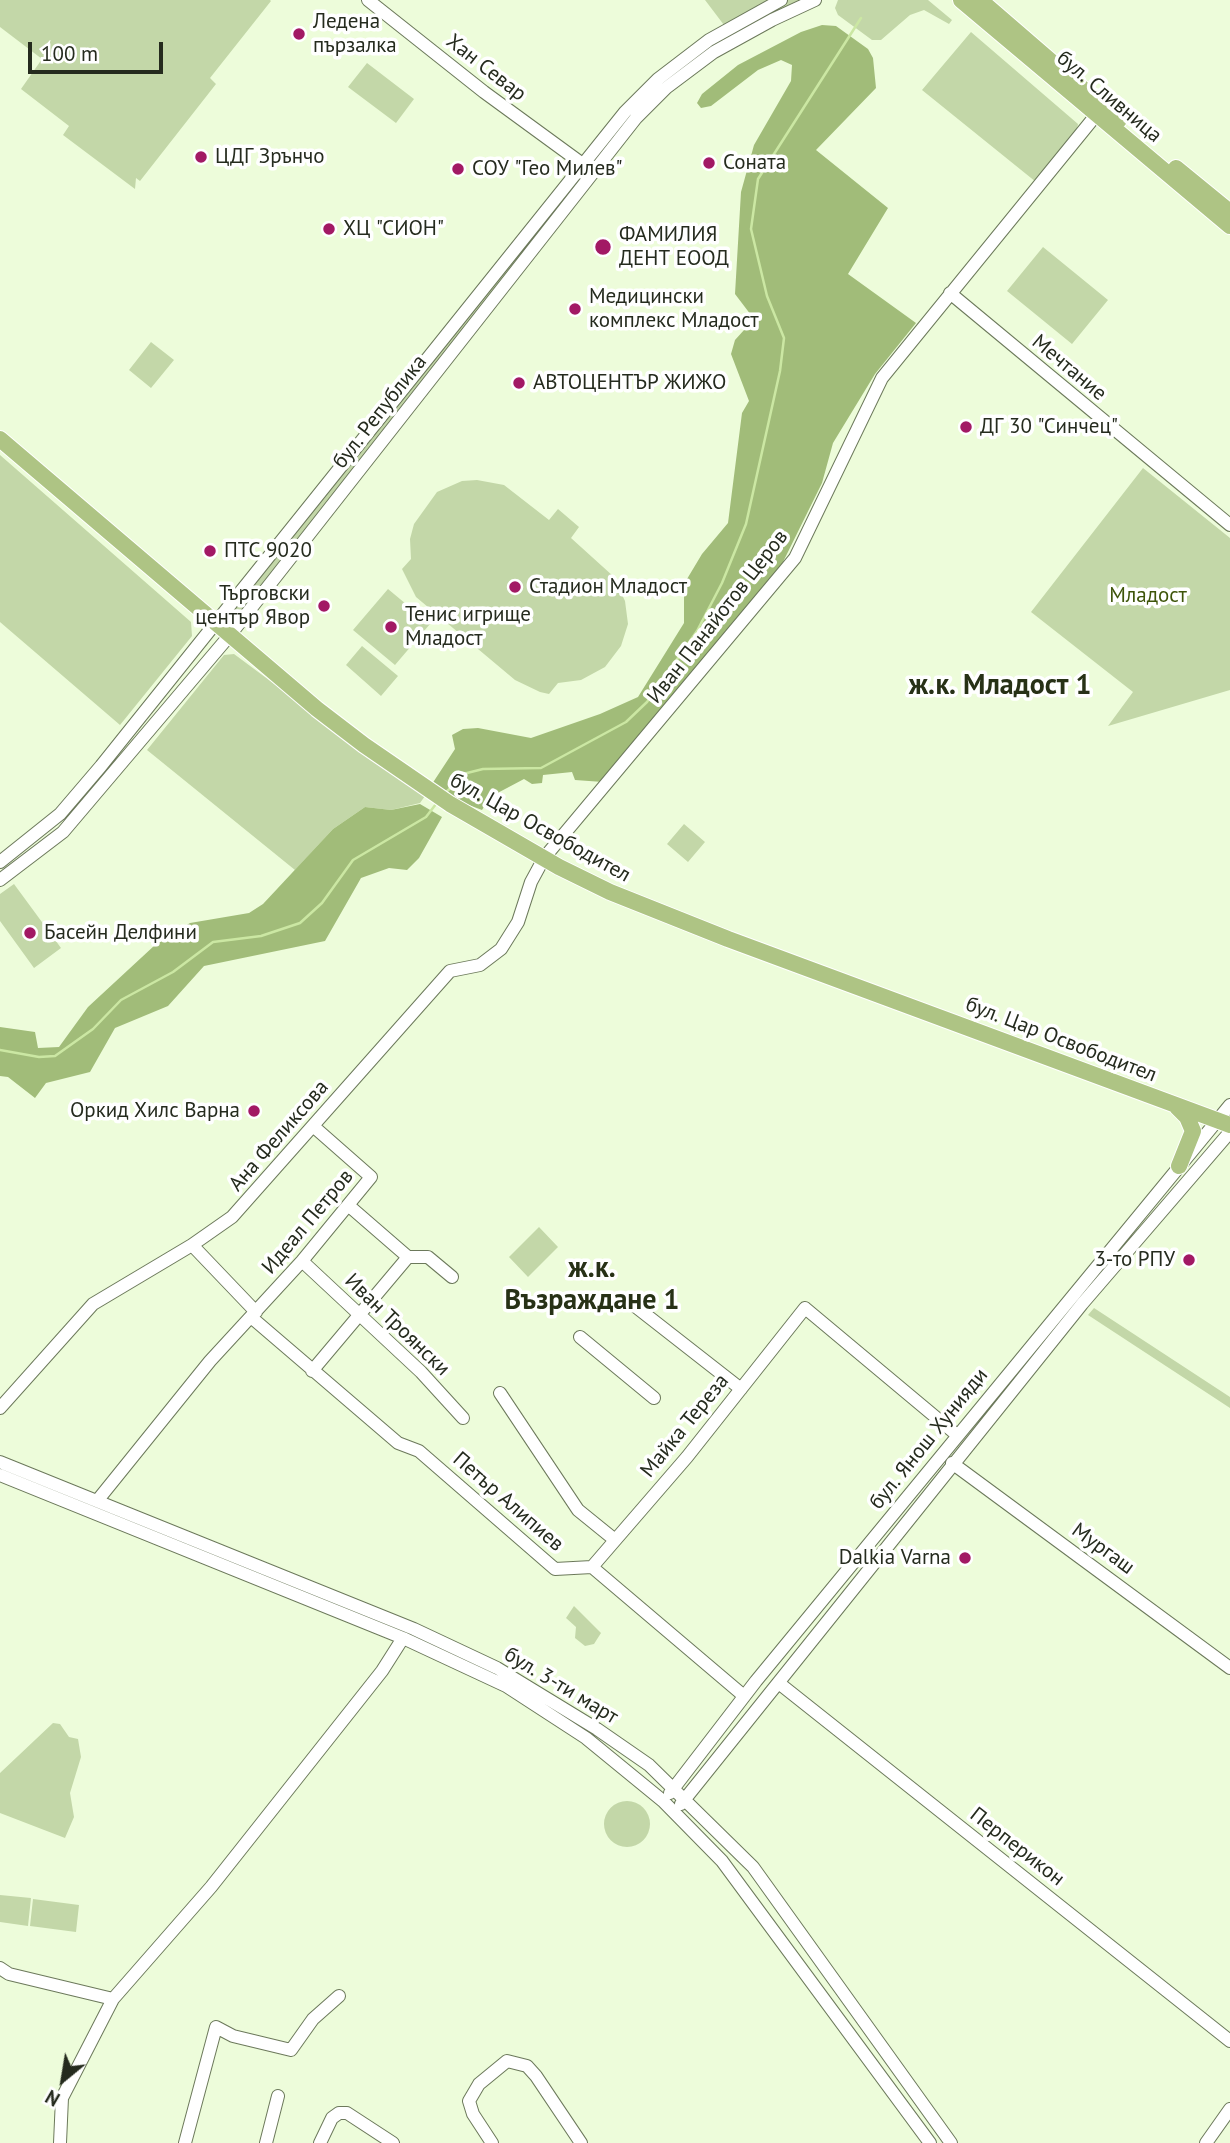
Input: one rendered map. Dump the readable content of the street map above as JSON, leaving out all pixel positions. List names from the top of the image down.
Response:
{
  "streets": {
    "main road": ["бул. Сливница", "бул. Цар Освободител"],
    "street": [
      "Хан Севар",
      "Мечтание",
      "бул. Република",
      "Иван Панайотов Церов",
      "Ана Феликсова",
      "Идеал Петров",
      "Иван Троянски",
      "Майка Тереза",
      "бул. Янош Хунияди",
      "Петър Алипиев",
      "Мургаш",
      "бул. 3-ти март",
      "Перперикон"
    ]
  },
  "crossings": [
    ["Хан Севар", "бул. Република"],
    ["бул. Сливница", "Иван Панайотов Церов"],
    ["Мечтание", "Иван Панайотов Церов"],
    ["бул. Република", "бул. Цар Освободител"],
    ["Иван Панайотов Церов", "бул. Цар Освободител"],
    ["Иван Панайотов Церов", "Ана Феликсова"],
    ["бул. Цар Освободител", "Ана Феликсова"],
    ["бул. Цар Освободител", "бул. Янош Хунияди"],
    ["Ана Феликсова", "Идеал Петров"],
    ["Ана Феликсова", "Петър Алипиев"],
    ["Идеал Петров", "Иван Троянски"],
    ["Идеал Петров", "Петър Алипиев"],
    ["Идеал Петров", "бул. 3-ти март"],
    ["Майка Тереза", "бул. Янош Хунияди"],
    ["Майка Тереза", "Петър Алипиев"],
    ["бул. Янош Хунияди", "Мургаш"],
    ["бул. Янош Хунияди", "бул. 3-ти март"],
    ["бул. Янош Хунияди", "Перперикон"]
  ],
  "districts": ["ж.к. Младост 1", "ж.к. Възраждане 1"],
  "parks": ["Младост"],
  "places": [
    "Ледена пързалка",
    "ЦДГ Зрънчо",
    "Соната",
    "СОУ \"Гео Милев\"",
    "ХЦ \"СИОН\"",
    "ФАМИЛИЯ ДЕНТ ЕООД",
    "Медицински комплекс Младост",
    "АВТОЦЕНТЪР ЖИЖО",
    "ДГ 30 \"Синчец\"",
    "ПТС 9020",
    "Стадион Младост",
    "Търговски център Явор",
    "Тенис игрище Младост",
    "Басейн Делфини",
    "Оркид Хилс Варна",
    "3-то РПУ",
    "Dalkia Varna"
  ],
  "scale_bar": "100 m",
  "north": "bottom left"
}
